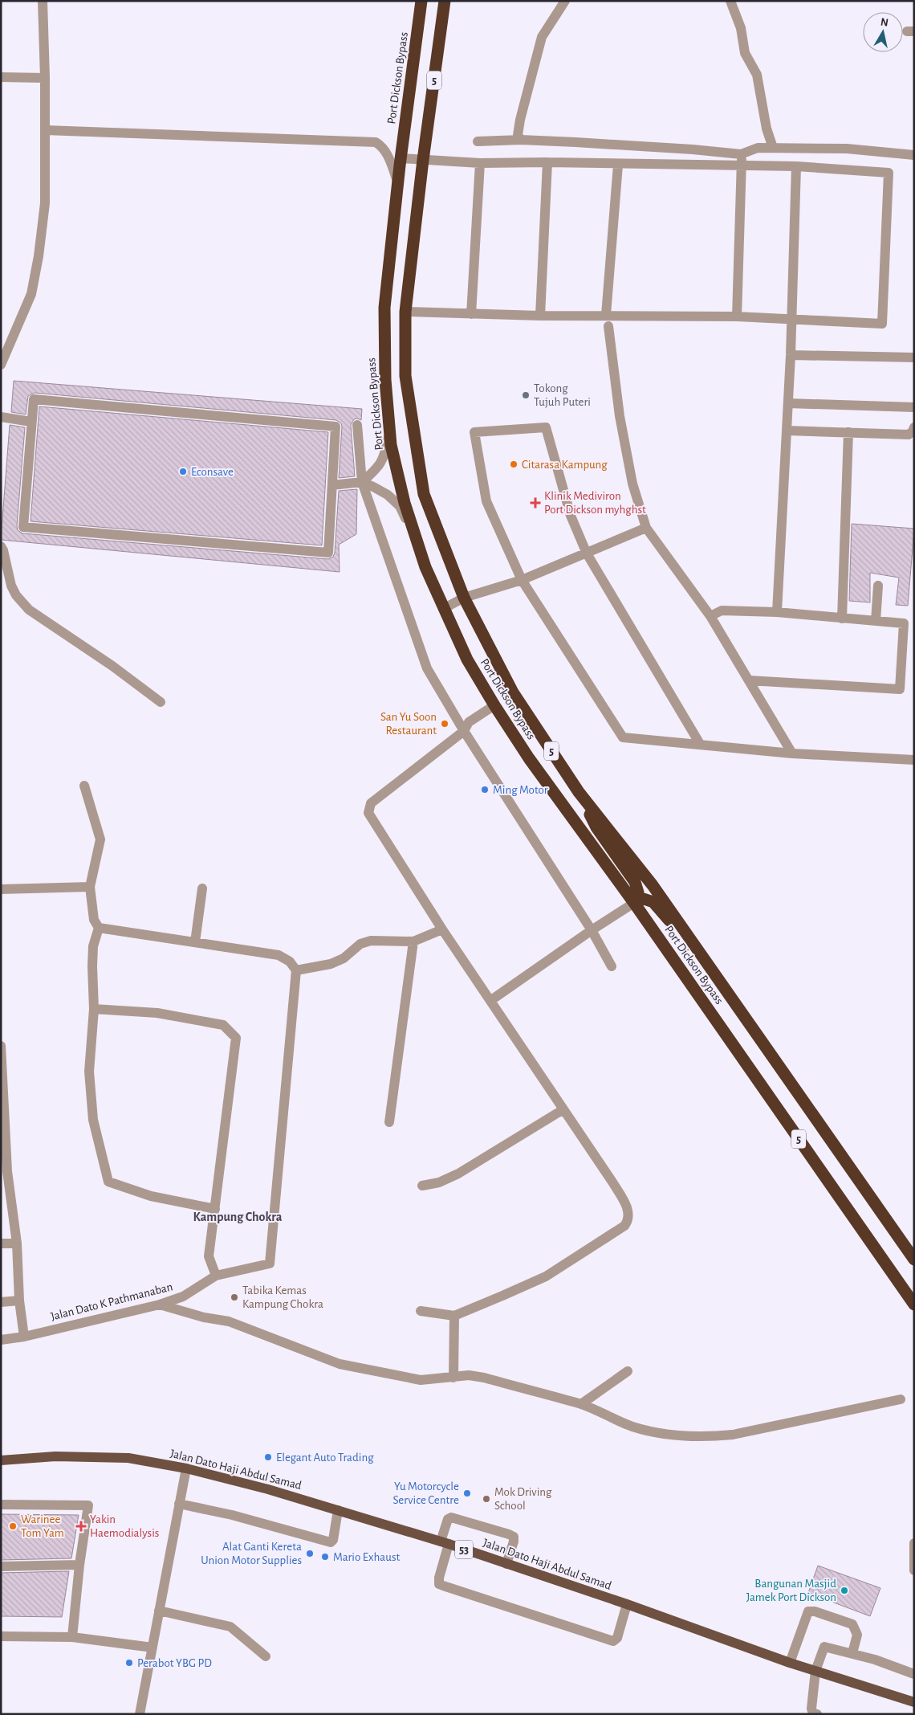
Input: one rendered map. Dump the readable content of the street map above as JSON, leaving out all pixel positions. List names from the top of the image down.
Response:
{
  "streets": {
    "highway": ["Port Dickson Bypass", "5"],
    "main road": ["Jalan Dato Haji Abdul Samad", "53"],
    "street": ["Jalan Dato K Pathmanaban"]
  },
  "districts": ["Kampung Chokra"],
  "places": {
    "other": [
      "Tokong Tujuh Puteri",
      "Citarasa Kampung",
      "Econsave",
      "San Yu Soon Restaurant",
      "Ming Motor",
      "Tabika Kemas Kampung Chokra",
      "Elegant Auto Trading",
      "Yu Motorcycle Service Centre",
      "Mok Driving School",
      "Warinee Tom Yam",
      "Alat Ganti Kereta Union Motor Supplies",
      "Mario Exhaust",
      "Bangunan Masjid Jamek Port Dickson",
      "Perabot YBG PD"
    ],
    "health": ["Klinik Mediviron Port Dickson myhghst", "Yakin Haemodialysis"]
  },
  "north": "top"
}
